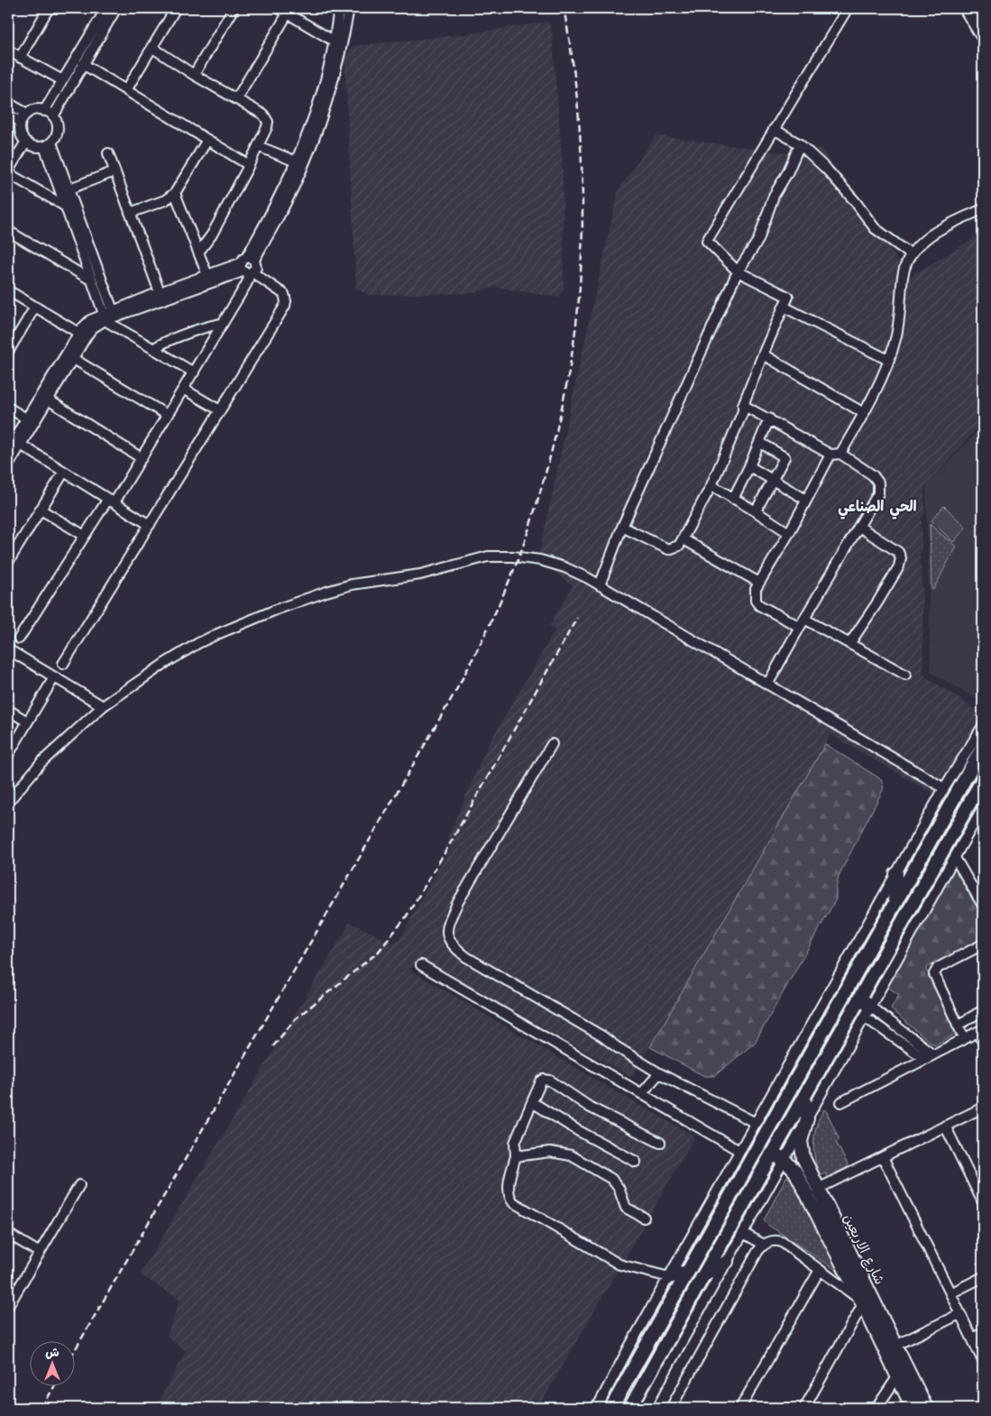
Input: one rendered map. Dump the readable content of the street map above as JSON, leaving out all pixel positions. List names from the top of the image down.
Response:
{
  "streets": {
    "main road": ["شارع الاربعين"]
  },
  "districts": ["الحي الصناعي"],
  "north": "top"
}
